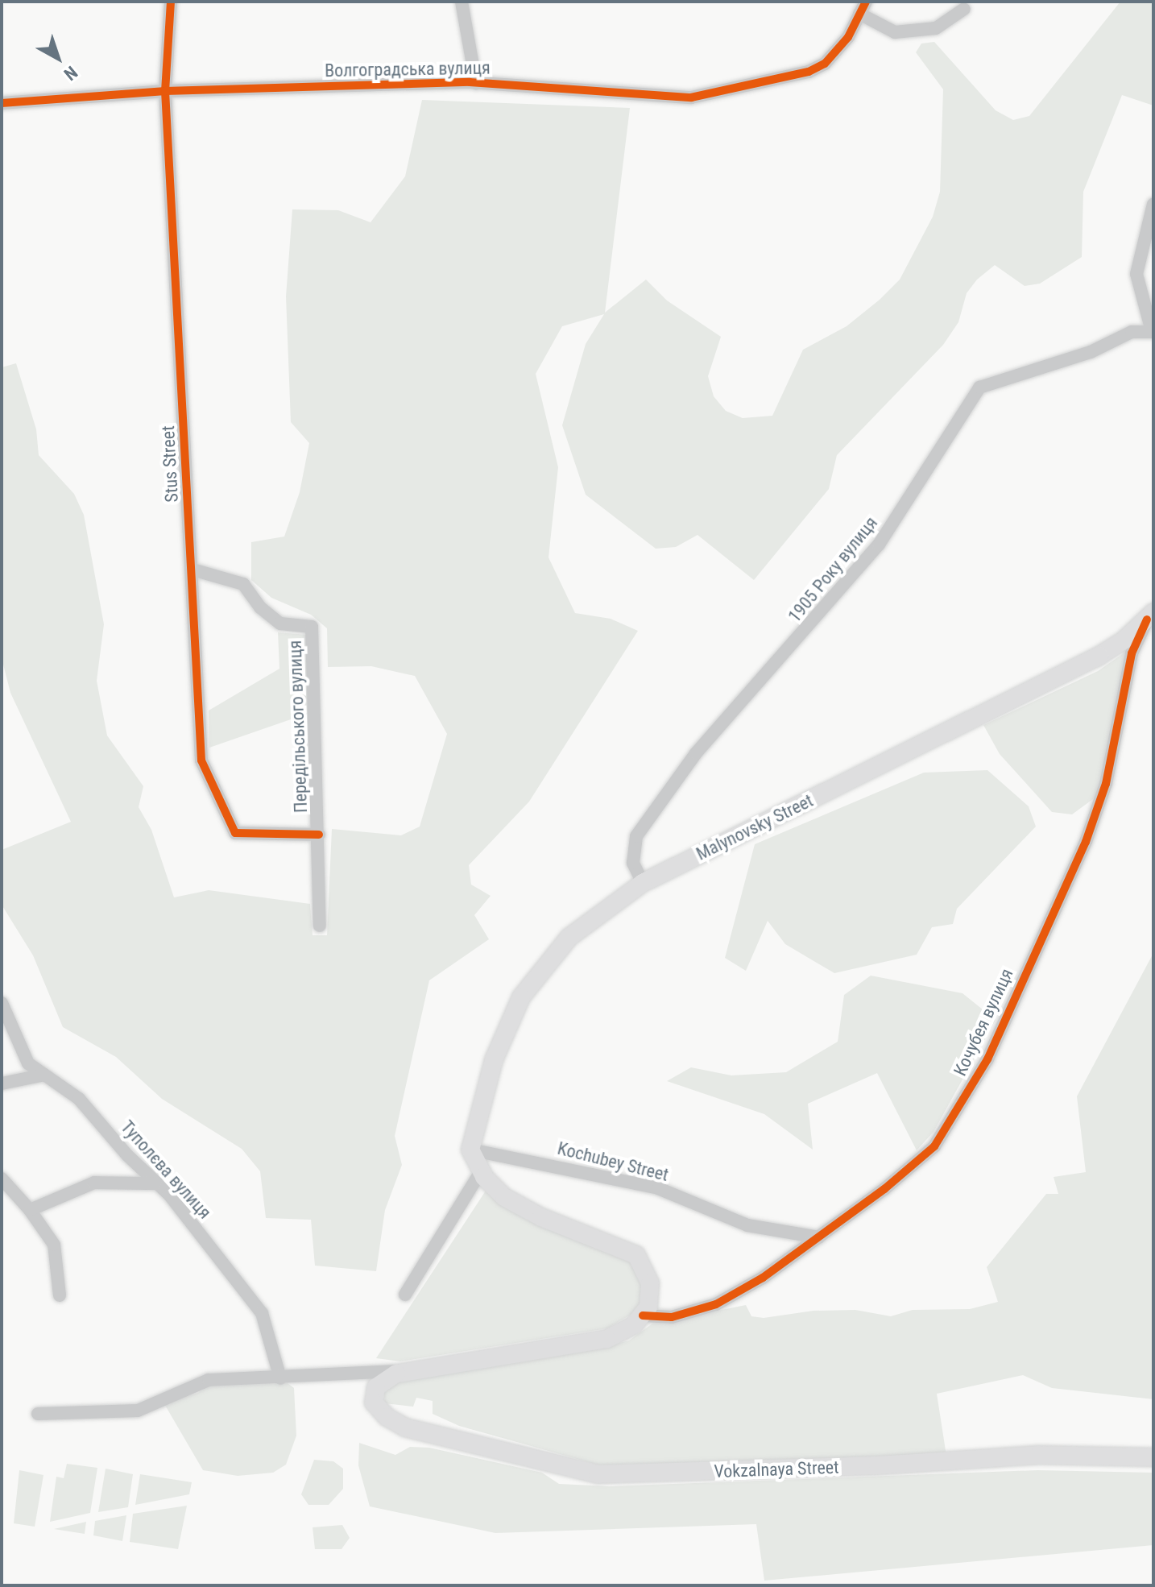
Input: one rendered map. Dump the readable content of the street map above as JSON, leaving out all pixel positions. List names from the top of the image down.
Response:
{
  "streets": {
    "main road": ["Malynovsky Street", "Vokzalnaya Street"],
    "street": [
      "Волгоградська вулиця",
      "Stus Street",
      "1905 Року вулиця",
      "Передільського вулиця",
      "Кочубея вулиця",
      "Kochubey Street",
      "Туполєва вулиця"
    ]
  },
  "crossings": [
    ["Волгоградська вулиця", "Stus Street"],
    ["Stus Street", "Передільського вулиця"],
    ["1905 Року вулиця", "Malynovsky Street"],
    ["Malynovsky Street", "Кочубея вулиця"],
    ["Malynovsky Street", "Kochubey Street"],
    ["Кочубея вулиця", "Kochubey Street"]
  ],
  "north": "bottom right"
}
